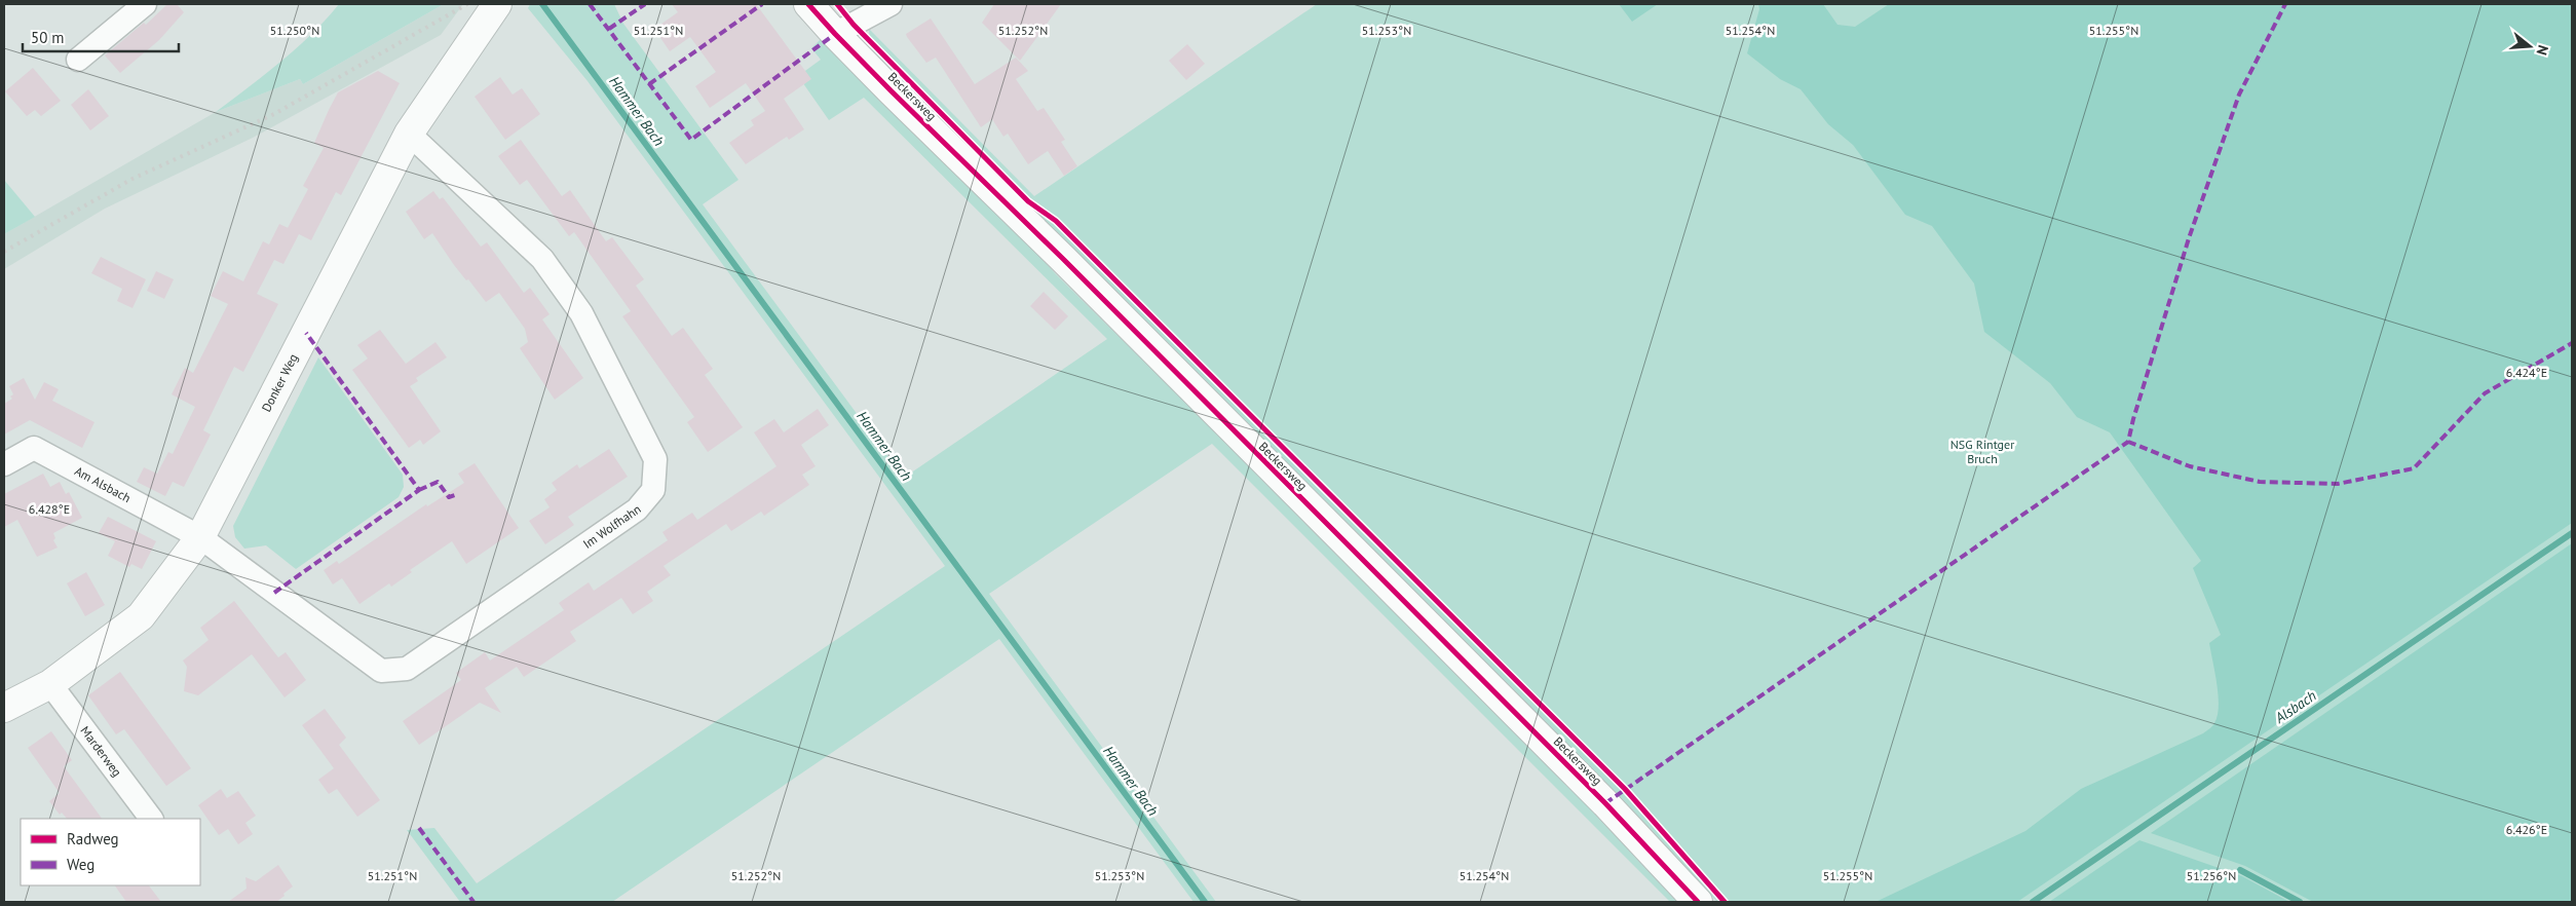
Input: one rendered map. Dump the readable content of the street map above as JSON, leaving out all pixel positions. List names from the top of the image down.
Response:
{
  "streets": {
    "street": [
      "Beckersweg",
      "Donker Weg",
      "Am Alsbach",
      "Im Wolfhahn",
      "Marderweg"
    ]
  },
  "crossings": [
    ["Donker Weg", "Am Alsbach"],
    ["Donker Weg", "Im Wolfhahn"],
    ["Donker Weg", "Marderweg"],
    ["Am Alsbach", "Im Wolfhahn"]
  ],
  "water": ["Hammer Bach", "Alsbach"],
  "parks": ["NSG Rintger Bruch"],
  "legend": ["Radweg", "Weg"],
  "scale_bar": "50 m",
  "north": "right",
  "coordinates": [
    "51.250°N",
    "51.251°N",
    "51.252°N",
    "51.253°N",
    "51.254°N",
    "51.255°N",
    "6.424°E",
    "6.428°E",
    "6.426°E",
    "51.256°N"
  ]
}
